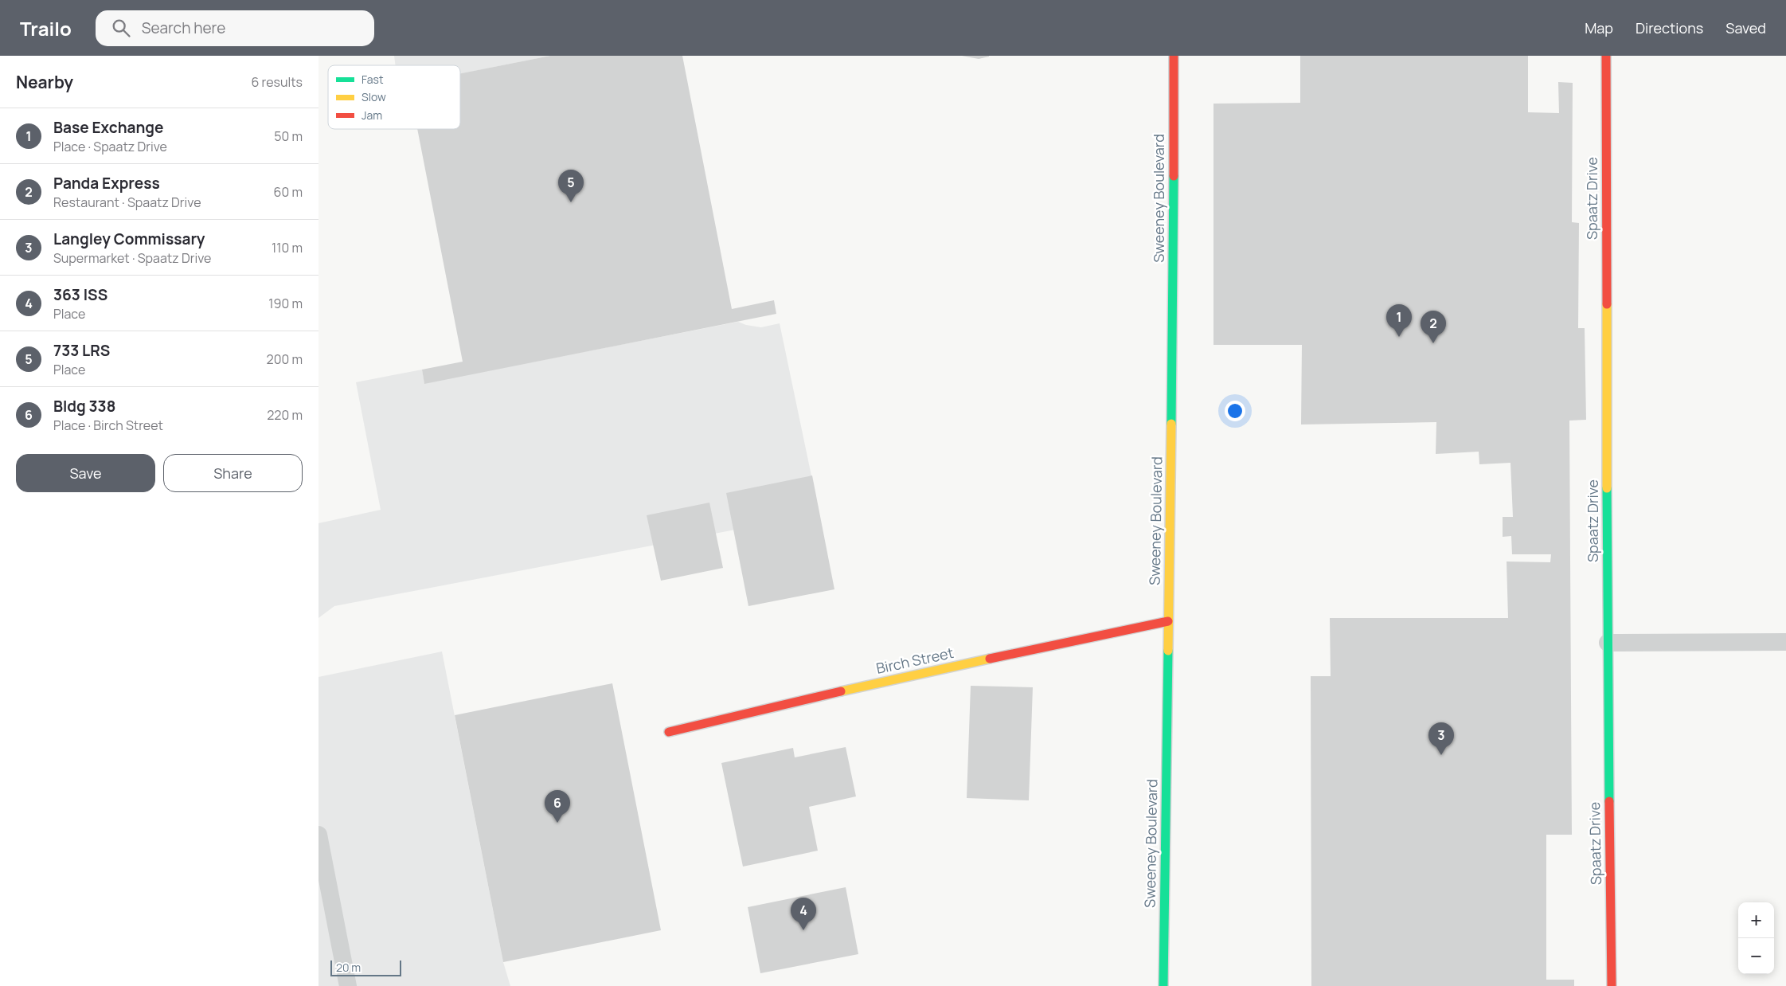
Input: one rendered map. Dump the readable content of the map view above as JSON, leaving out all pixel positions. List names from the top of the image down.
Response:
{
  "streets": {
    "street": ["Sweeney Boulevard", "Spaatz Drive", "Birch Street"]
  },
  "crossings": [
    ["Sweeney Boulevard", "Birch Street"]
  ],
  "legend": ["Fast", "Slow", "Jam"],
  "scale_bar": "20 m",
  "page": {
    "header": "Trailo",
    "search": "Search here",
    "nav": ["Map", "Directions", "Saved"],
    "heading": ["Nearby", "6 results"],
    "list": [
      {
        "mark": "1",
        "name": "Base Exchange",
        "note": "Place · Spaatz Drive",
        "value": "50 m"
      },
      {
        "mark": "2",
        "name": "Panda Express",
        "note": "Restaurant · Spaatz Drive",
        "value": "60 m"
      },
      {
        "mark": "3",
        "name": "Langley Commissary",
        "note": "Supermarket · Spaatz Drive",
        "value": "110 m"
      },
      {
        "mark": "4",
        "name": "363 ISS",
        "note": "Place",
        "value": "190 m"
      },
      {
        "mark": "5",
        "name": "733 LRS",
        "note": "Place",
        "value": "200 m"
      },
      {
        "mark": "6",
        "name": "Bldg 338",
        "note": "Place · Birch Street",
        "value": "220 m"
      }
    ],
    "pins": [
      "5",
      "1",
      "2",
      "3",
      "6",
      "4"
    ],
    "buttons": ["Save", "Share"],
    "map_buttons": ["+", "−"],
    "scale": "20 m"
  }
}
